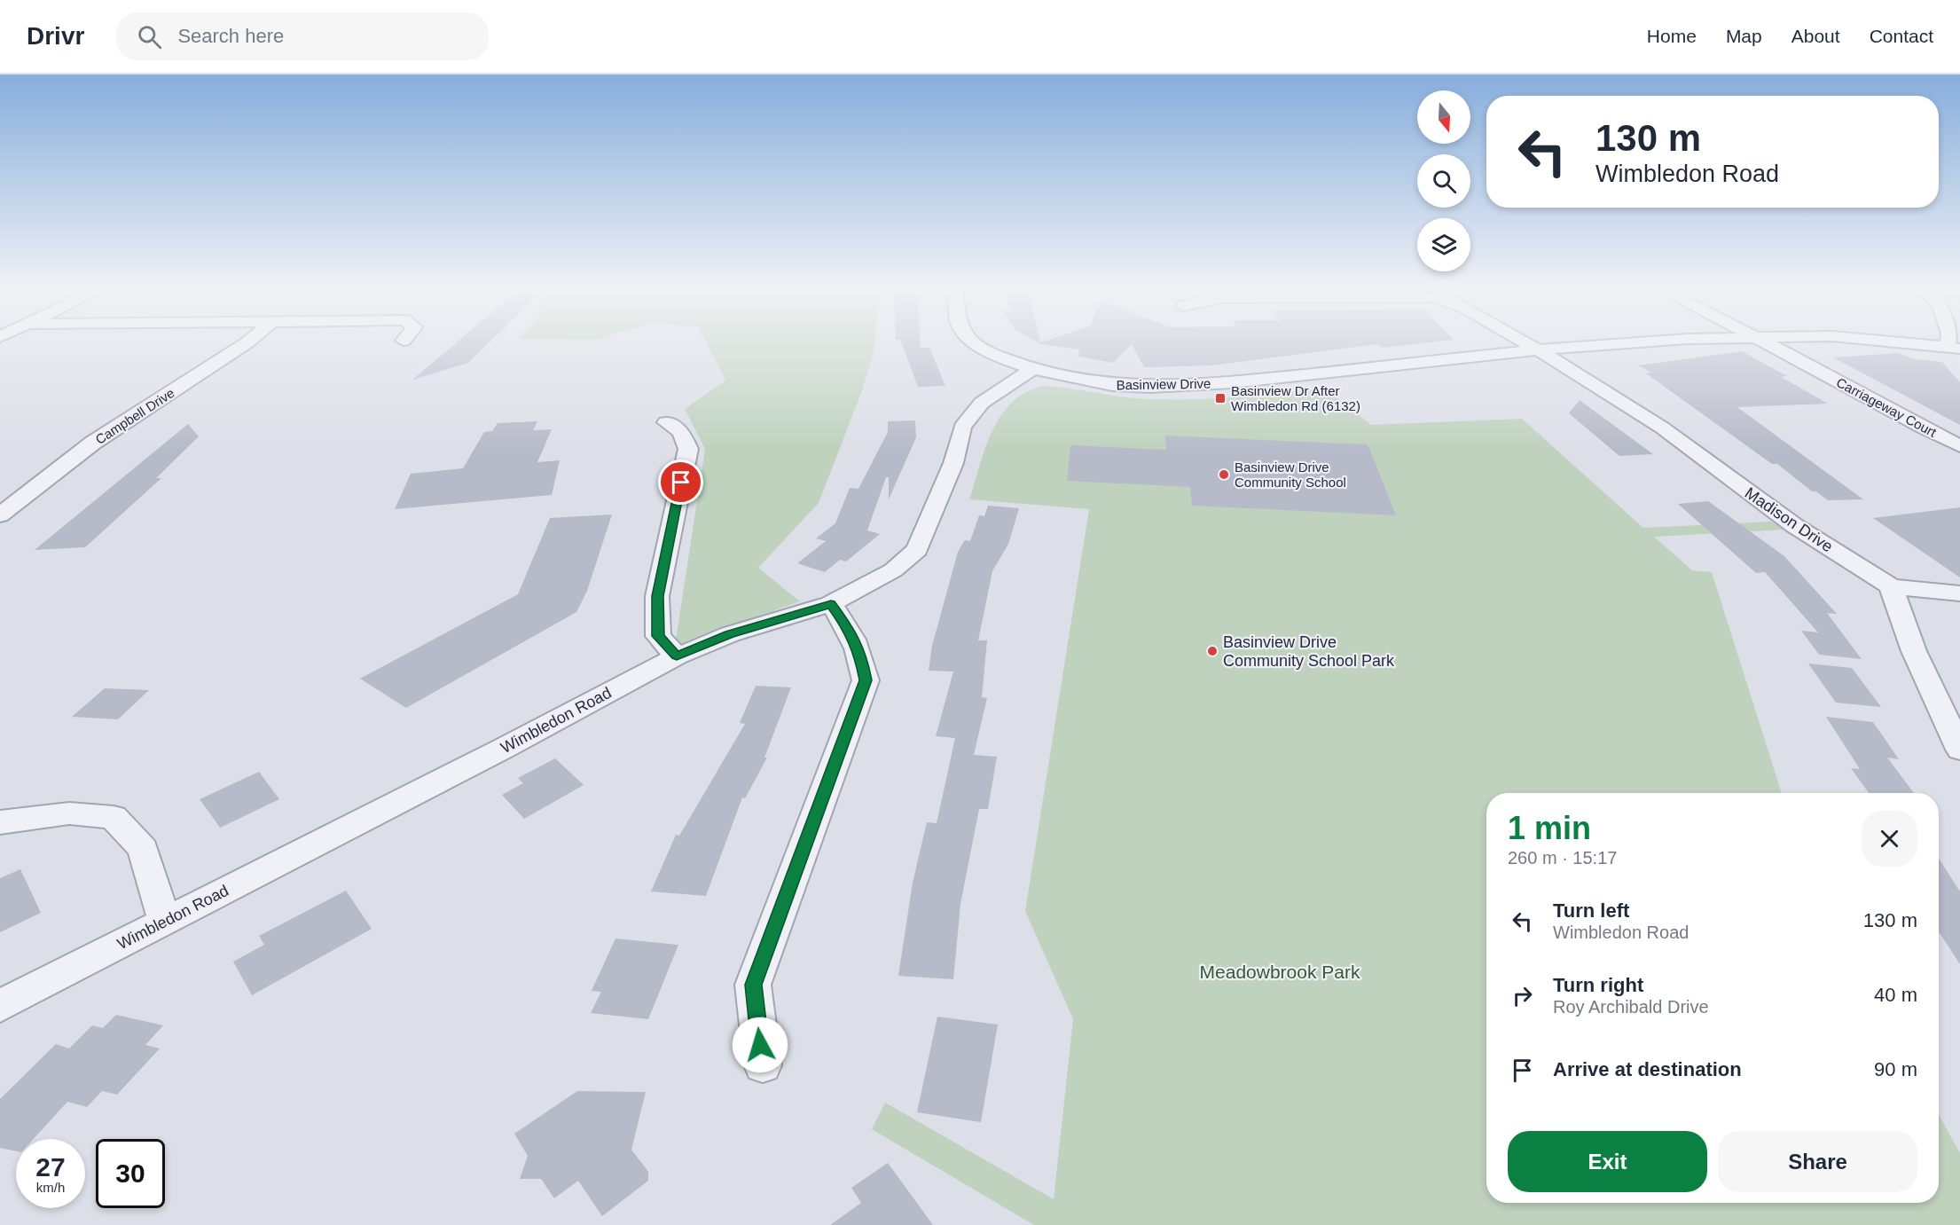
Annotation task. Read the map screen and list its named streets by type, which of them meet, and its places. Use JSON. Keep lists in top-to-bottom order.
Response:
{
  "streets": {
    "street": [
      "Basinview Drive",
      "Carriageway Court",
      "Campbell Drive",
      "Madison Drive",
      "Wimbledon Road"
    ]
  },
  "crossings": [
    ["Basinview Drive", "Madison Drive"],
    ["Basinview Drive", "Wimbledon Road"]
  ],
  "parks": ["Meadowbrook Park"],
  "places": {
    "transit": ["Basinview Dr After Wimbledon Rd (6132)"],
    "other": ["Basinview Drive Community School", "Basinview Drive Community School Park"]
  },
  "north": "bottom",
  "page": {
    "header": "Drivr",
    "search": "Search here",
    "nav": [
      "Home",
      "Map",
      "About",
      "Contact"
    ],
    "turn": ["130 m", "Wimbledon Road"],
    "heading": ["1 min", "260 m · 15:17"],
    "list": [
      {
        "name": "Turn left",
        "note": "Wimbledon Road",
        "value": "130 m"
      },
      {
        "name": "Turn right",
        "note": "Roy Archibald Drive",
        "value": "40 m"
      },
      {
        "name": "Arrive at destination",
        "value": "90 m"
      }
    ],
    "buttons": ["Exit", "Share"],
    "speed": "27 km/h",
    "limit": "30"
  }
}
